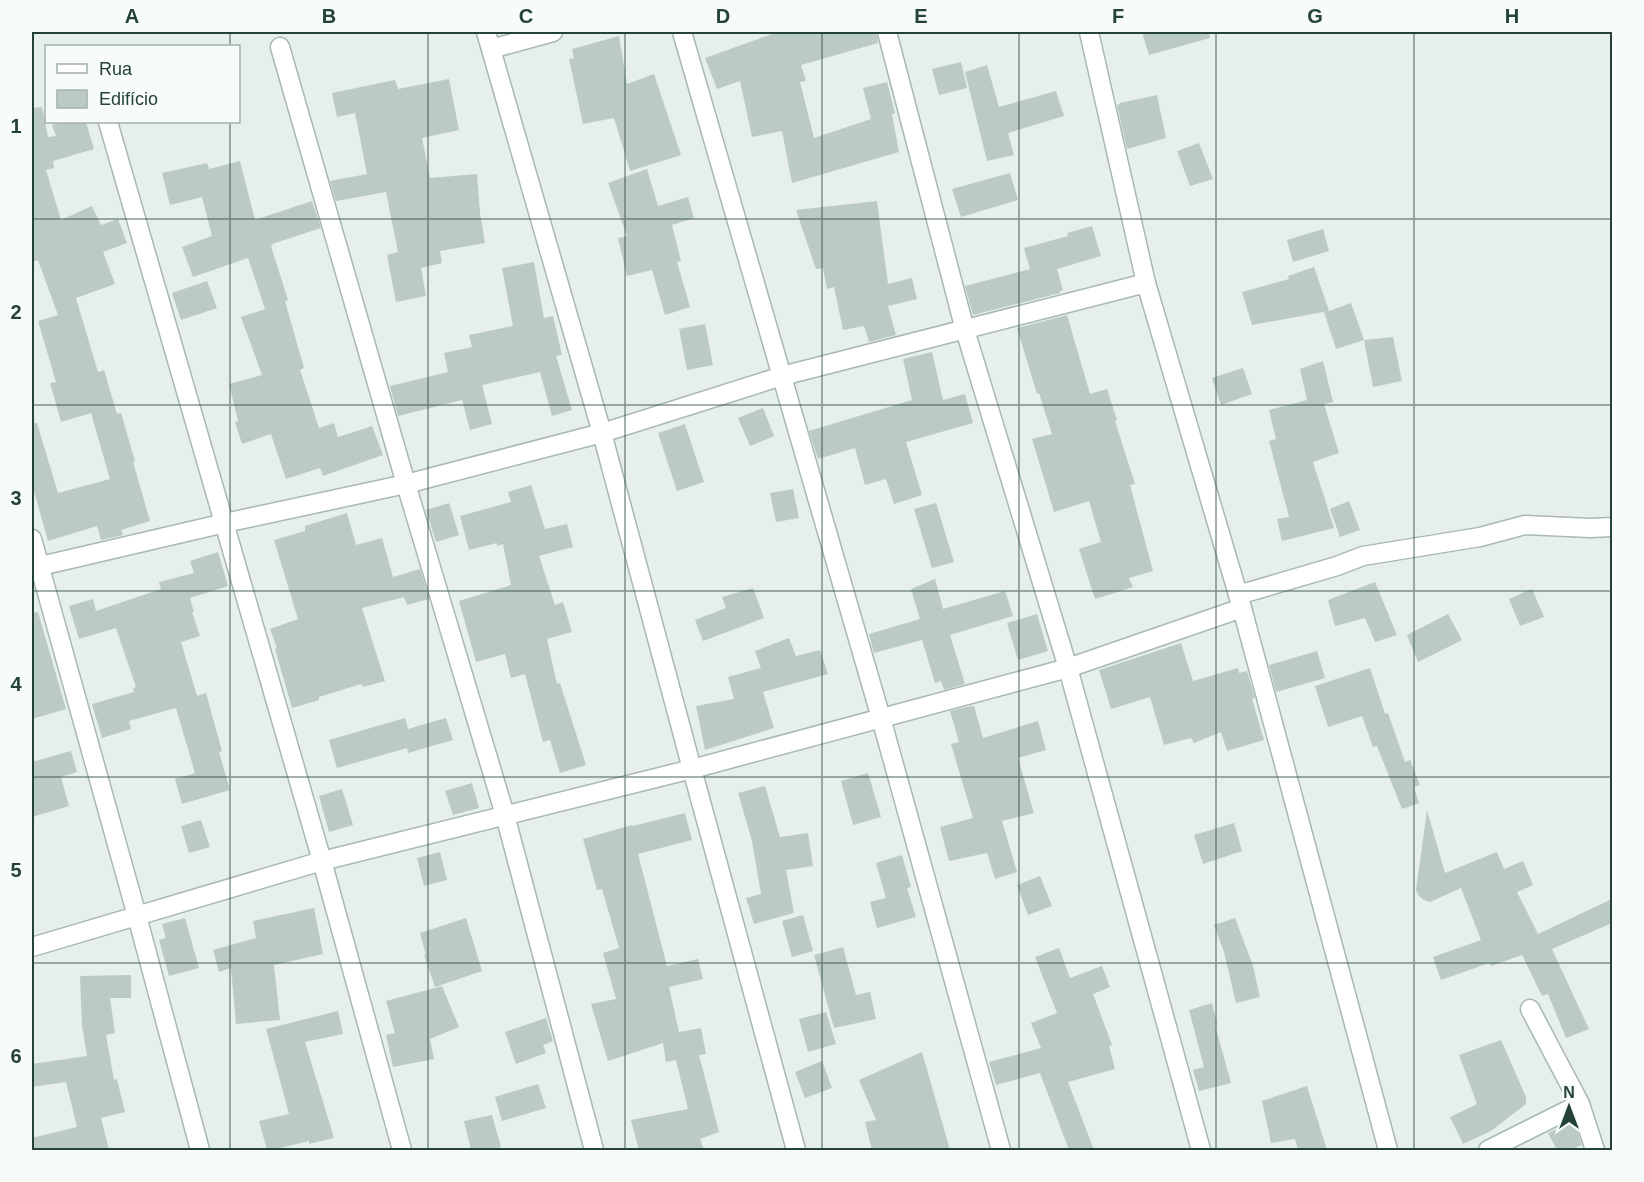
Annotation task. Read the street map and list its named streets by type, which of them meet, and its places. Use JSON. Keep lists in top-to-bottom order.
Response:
{
  "legend": ["Rua", "Edifício"],
  "north": "top",
  "grid": {
    "columns": [
      "A",
      "B",
      "C",
      "D",
      "E",
      "F",
      "G",
      "H"
    ],
    "rows": [
      "1",
      "2",
      "3",
      "4",
      "5",
      "6"
    ]
  }
}
